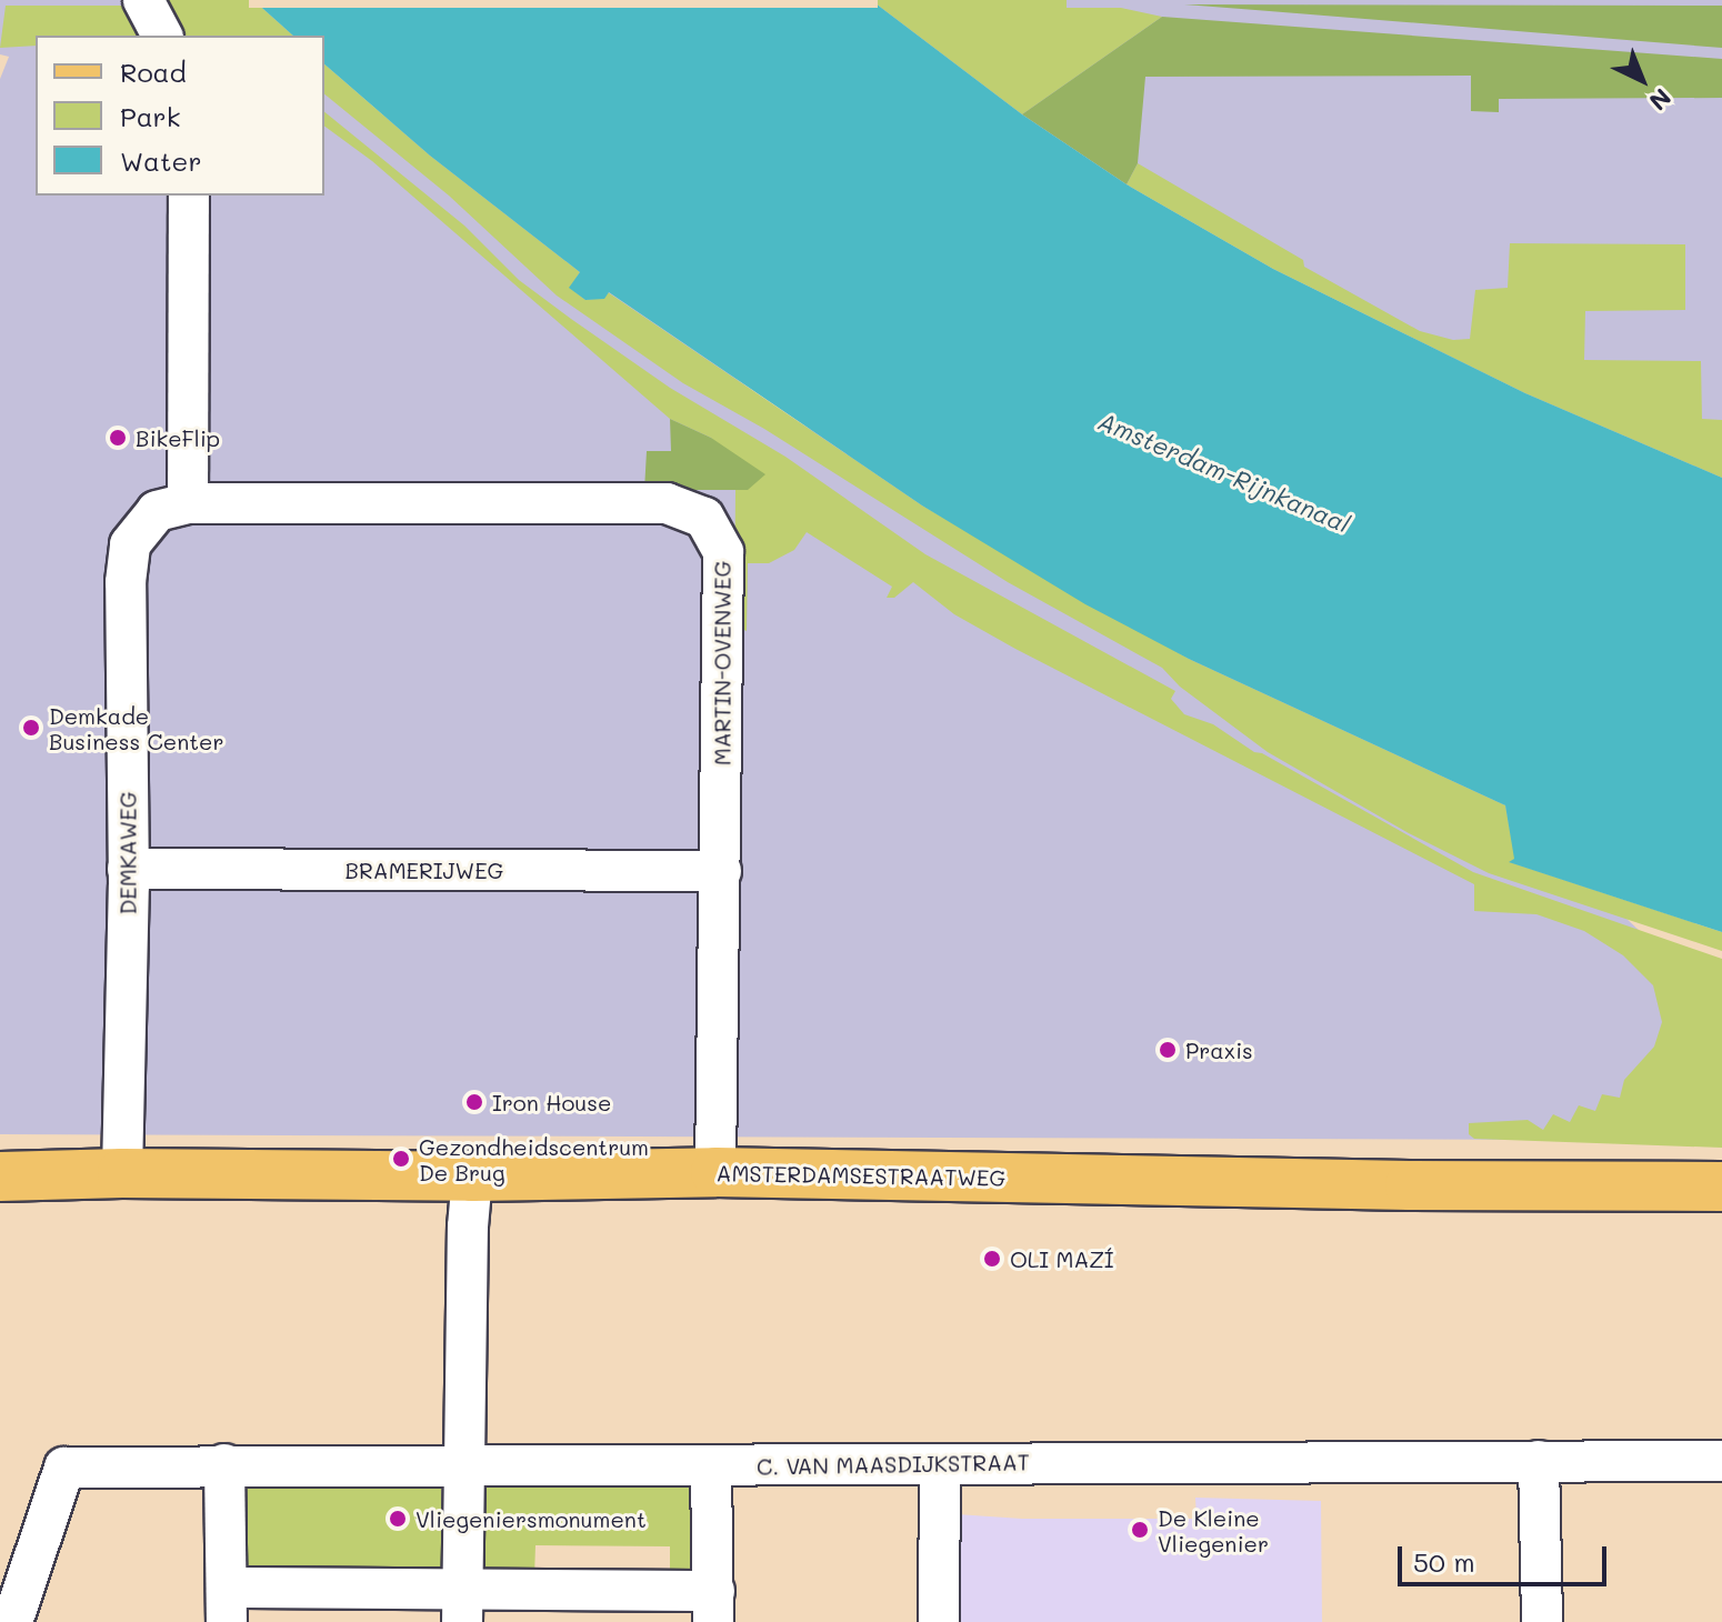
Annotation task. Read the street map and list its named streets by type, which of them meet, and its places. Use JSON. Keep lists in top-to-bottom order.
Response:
{
  "streets": {
    "main road": ["AMSTERDAMSESTRAATWEG"],
    "street": [
      "MARTIN-OVENWEG",
      "DEMKAWEG",
      "BRAMERIJWEG",
      "C. VAN MAASDIJKSTRAAT"
    ]
  },
  "crossings": [
    ["MARTIN-OVENWEG", "DEMKAWEG"],
    ["MARTIN-OVENWEG", "BRAMERIJWEG"],
    ["MARTIN-OVENWEG", "AMSTERDAMSESTRAATWEG"],
    ["DEMKAWEG", "BRAMERIJWEG"],
    ["DEMKAWEG", "AMSTERDAMSESTRAATWEG"]
  ],
  "water": ["Amsterdam-Rijnkanaal"],
  "places": [
    "BikeFlip",
    "Demkade Business Center",
    "Praxis",
    "Iron House",
    "Gezondheidscentrum De Brug",
    "OLI MAZÍ",
    "Vliegeniersmonument",
    "De Kleine Vliegenier"
  ],
  "legend": ["Road", "Park", "Water"],
  "scale_bar": "50 m",
  "north": "bottom right"
}
